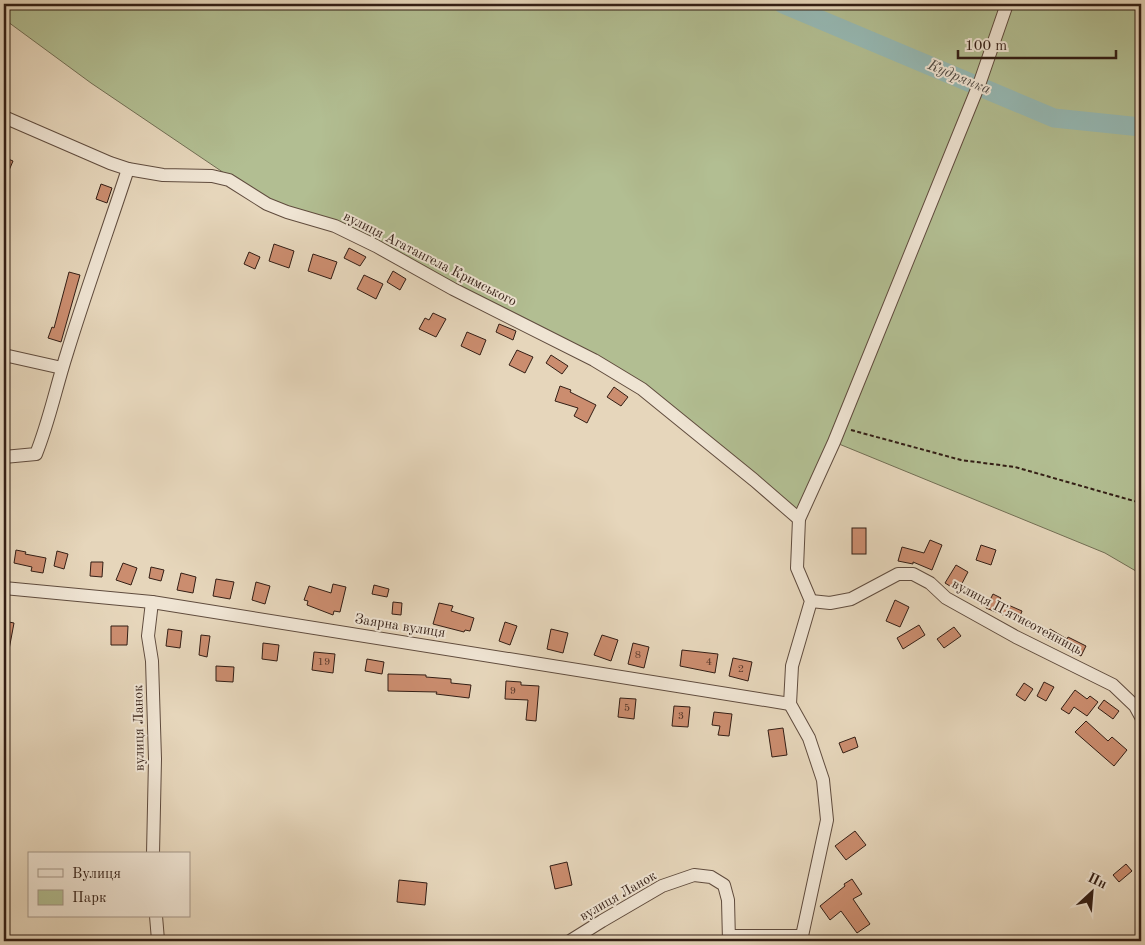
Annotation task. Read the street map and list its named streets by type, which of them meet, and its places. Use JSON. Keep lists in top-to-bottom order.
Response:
{
  "streets": {
    "street": [
      "вулиця Агатангела Кримського",
      "вулиця Пʼятисотенниць",
      "Заярна вулиця",
      "вулиця Ланок"
    ]
  },
  "crossings": [
    ["Заярна вулиця", "вулиця Ланок"]
  ],
  "water": ["Кудрянка"],
  "house_numbers": [
    "8",
    "19",
    "4",
    "2",
    "9",
    "5",
    "3"
  ],
  "legend": ["Вулиця", "Парк"],
  "scale_bar": "100 m",
  "north": "top right"
}
